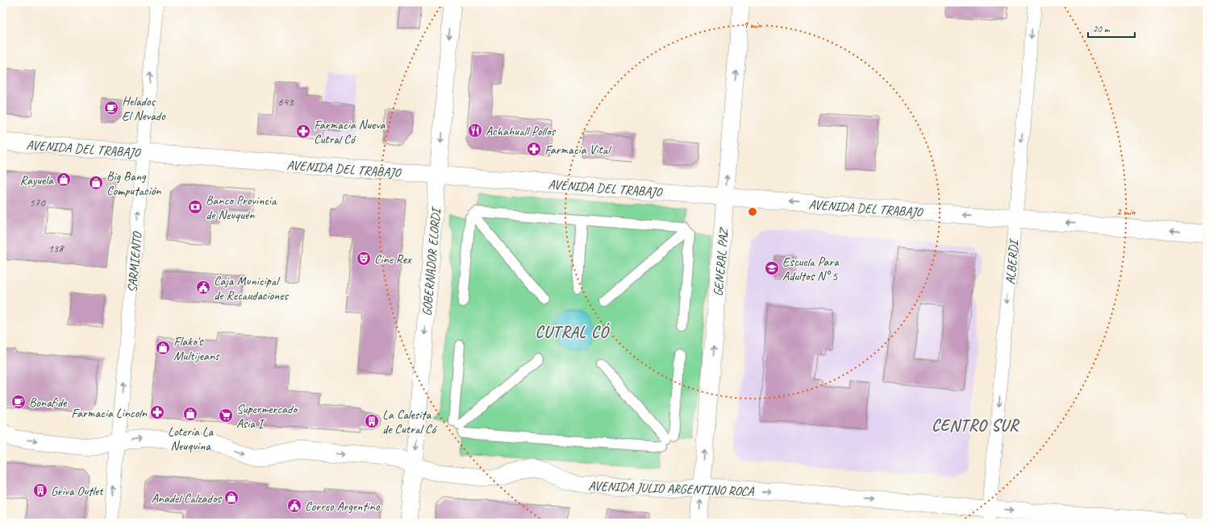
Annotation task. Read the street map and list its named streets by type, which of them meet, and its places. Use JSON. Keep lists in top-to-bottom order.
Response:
{
  "streets": {
    "street": [
      "AVENIDA DEL TRABAJO",
      "SARMIENTO",
      "GOBERNADOR ELORDI",
      "GENERAL PAZ",
      "ALBERDI",
      "AVENIDA JULIO ARGENTINO ROCA"
    ]
  },
  "crossings": [
    ["AVENIDA DEL TRABAJO", "SARMIENTO"],
    ["AVENIDA DEL TRABAJO", "GOBERNADOR ELORDI"],
    ["AVENIDA DEL TRABAJO", "GENERAL PAZ"],
    ["AVENIDA DEL TRABAJO", "ALBERDI"],
    ["SARMIENTO", "AVENIDA JULIO ARGENTINO ROCA"],
    ["GOBERNADOR ELORDI", "AVENIDA JULIO ARGENTINO ROCA"],
    ["GENERAL PAZ", "AVENIDA JULIO ARGENTINO ROCA"],
    ["ALBERDI", "AVENIDA JULIO ARGENTINO ROCA"]
  ],
  "one_way": [
    "AVENIDA DEL TRABAJO",
    "SARMIENTO",
    "ALBERDI",
    "AVENIDA JULIO ARGENTINO ROCA"
  ],
  "districts": ["CUTRAL CÓ", "CENTRO SUR"],
  "places": {
    "cafe": ["Helados El Nevado", "Bonafide"],
    "restaurant": ["Achahuall Pollos"],
    "pharmacy": ["Farmacia Nueva Cutral Có", "Farmacia Vital", "Farmacia Lincoln"],
    "shop": [
      "Rayuela",
      "Big Bang Computación",
      "Flako's Multijeans",
      "Lotería La Neuquina",
      "Anadel Calzados"
    ],
    "bank": ["Banco Provincia de Neuquén"],
    "theatre": ["Cine Rex"],
    "school or university": ["Escuela Para Adultos N° 5"],
    "public building": ["Caja Municipal de Recaudaciones", "Correo Argentino"],
    "supermarket": ["Supermercado Asia I"],
    "building": ["La Calesita de Cutral Có", "Griva Outlet"]
  },
  "house_numbers": ["643", "570", "138"],
  "scale_bar": "20 m",
  "rings": ["1 min", "2 min"]
}
